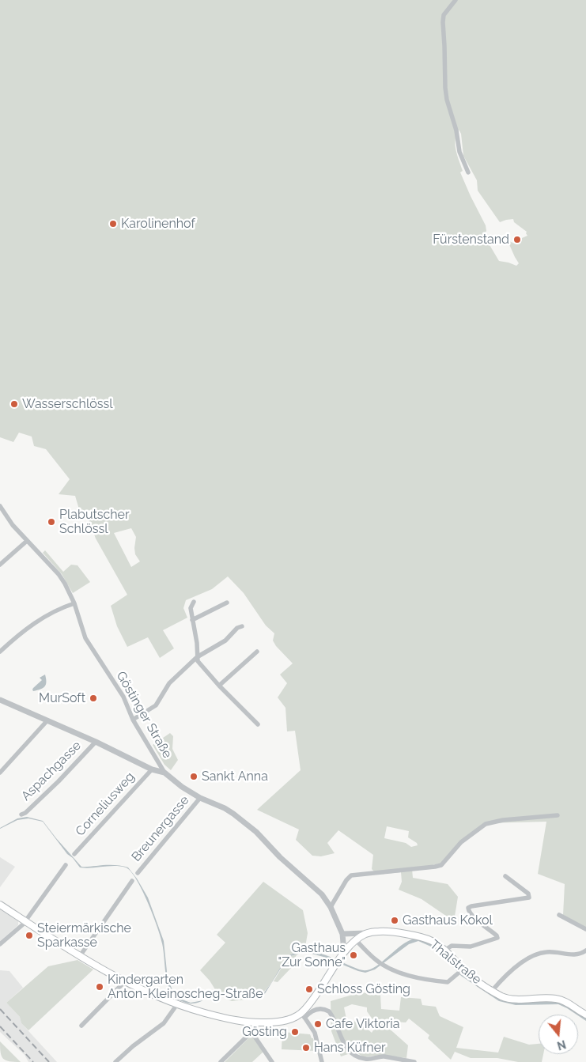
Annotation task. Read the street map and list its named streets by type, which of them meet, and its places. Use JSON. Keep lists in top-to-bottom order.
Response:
{
  "streets": {
    "main road": ["Thalstraße"],
    "street": [
      "Göstinger Straße",
      "Aspachgasse",
      "Corneliusweg",
      "Breunergasse"
    ]
  },
  "crossings": [
    ["Göstinger Straße", "Breunergasse"]
  ],
  "places": [
    "Karolinenhof",
    "Fürstenstand",
    "Wasserschlössl",
    "Plabutscher Schlössl",
    "MurSoft",
    "Sankt Anna",
    "Gasthaus Kokol",
    "Steiermärkische Sparkasse",
    "Gasthaus \"Zur Sonne\"",
    "Kindergarten Anton-Kleinoscheg-Straße",
    "Schloss Gösting",
    "Cafe Viktoria",
    "Gösting",
    "Hans Küfner"
  ],
  "north": "bottom"
}
